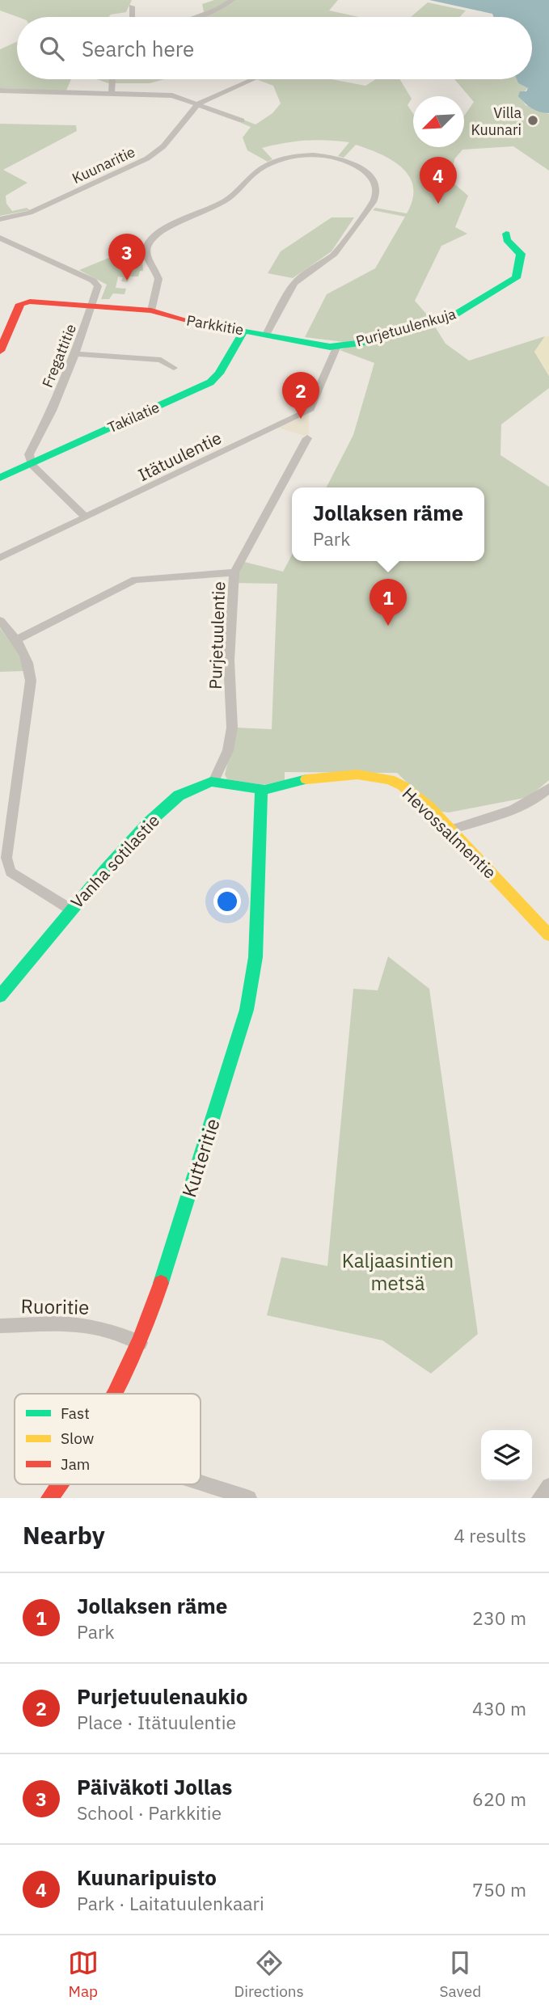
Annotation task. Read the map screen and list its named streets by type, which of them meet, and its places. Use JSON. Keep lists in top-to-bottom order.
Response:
{
  "streets": {
    "street": [
      "Kuunaritie",
      "Parkkitie",
      "Purjetuulenkuja",
      "Fregattitie",
      "Takilatie",
      "Itätuulentie",
      "Purjetuulentie",
      "Hevossalmentie",
      "Vanha sotilastie",
      "Kutteritie",
      "Ruoritie"
    ]
  },
  "crossings": [
    ["Parkkitie", "Purjetuulenkuja"],
    ["Parkkitie", "Fregattitie"],
    ["Parkkitie", "Takilatie"],
    ["Parkkitie", "Itätuulentie"],
    ["Purjetuulenkuja", "Itätuulentie"],
    ["Fregattitie", "Takilatie"],
    ["Purjetuulentie", "Vanha sotilastie"],
    ["Hevossalmentie", "Kutteritie"],
    ["Kutteritie", "Ruoritie"]
  ],
  "parks": ["Kaljaasintien metsä"],
  "places": ["Villa Kuunari"],
  "legend": ["Fast", "Slow", "Jam"],
  "north": "bottom left",
  "page": {
    "search": "Search here",
    "pins": [
      "4",
      "3",
      "2",
      "1"
    ],
    "popup": ["Jollaksen räme", "Park"],
    "heading": ["Nearby", "4 results"],
    "list": [
      {
        "mark": "1",
        "name": "Jollaksen räme",
        "note": "Park",
        "value": "230 m"
      },
      {
        "mark": "2",
        "name": "Purjetuulenaukio",
        "note": "Place · Itätuulentie",
        "value": "430 m"
      },
      {
        "mark": "3",
        "name": "Päiväkoti Jollas",
        "note": "School · Parkkitie",
        "value": "620 m"
      },
      {
        "mark": "4",
        "name": "Kuunaripuisto",
        "note": "Park · Laitatuulenkaari",
        "value": "750 m"
      }
    ],
    "nav": ["Map", "Directions", "Saved"]
  }
}
